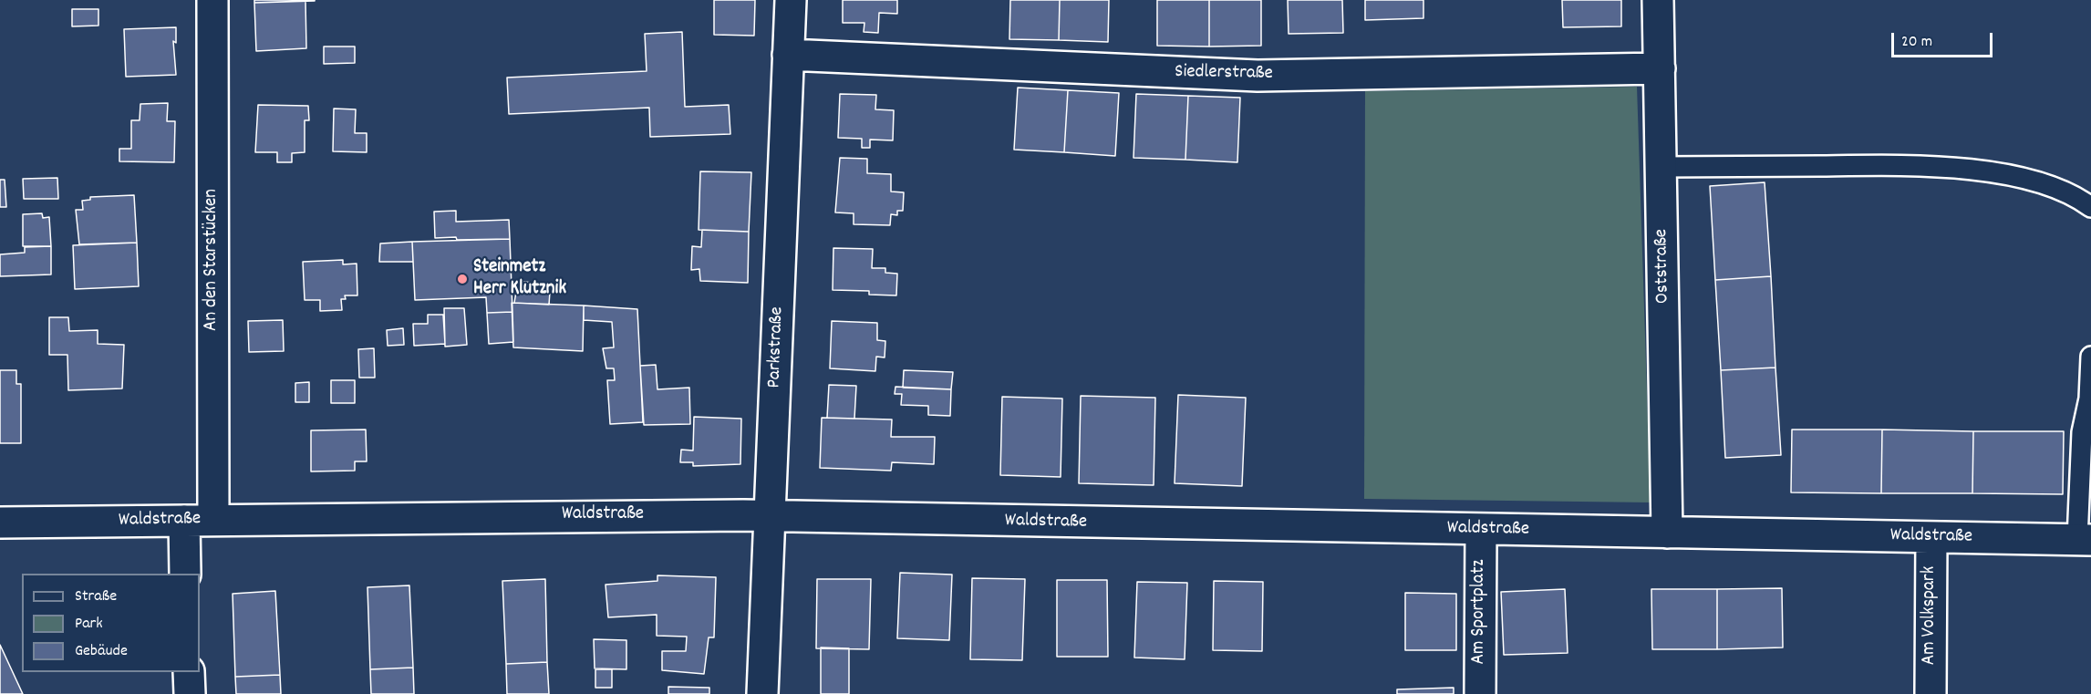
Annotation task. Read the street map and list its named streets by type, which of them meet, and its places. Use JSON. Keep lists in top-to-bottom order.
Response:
{
  "streets": {
    "street": [
      "Siedlerstraße",
      "An den Starstücken",
      "Oststraße",
      "Parkstraße",
      "Waldstraße",
      "Am Sportplatz",
      "Am Volkspark"
    ]
  },
  "crossings": [
    ["Siedlerstraße", "Oststraße"],
    ["Siedlerstraße", "Parkstraße"],
    ["An den Starstücken", "Waldstraße"],
    ["Oststraße", "Waldstraße"],
    ["Parkstraße", "Waldstraße"],
    ["Waldstraße", "Am Sportplatz"],
    ["Waldstraße", "Am Volkspark"]
  ],
  "places": ["Steinmetz Herr Klutznik"],
  "legend": ["Straße", "Park", "Gebäude"],
  "scale_bar": "20 m"
}
